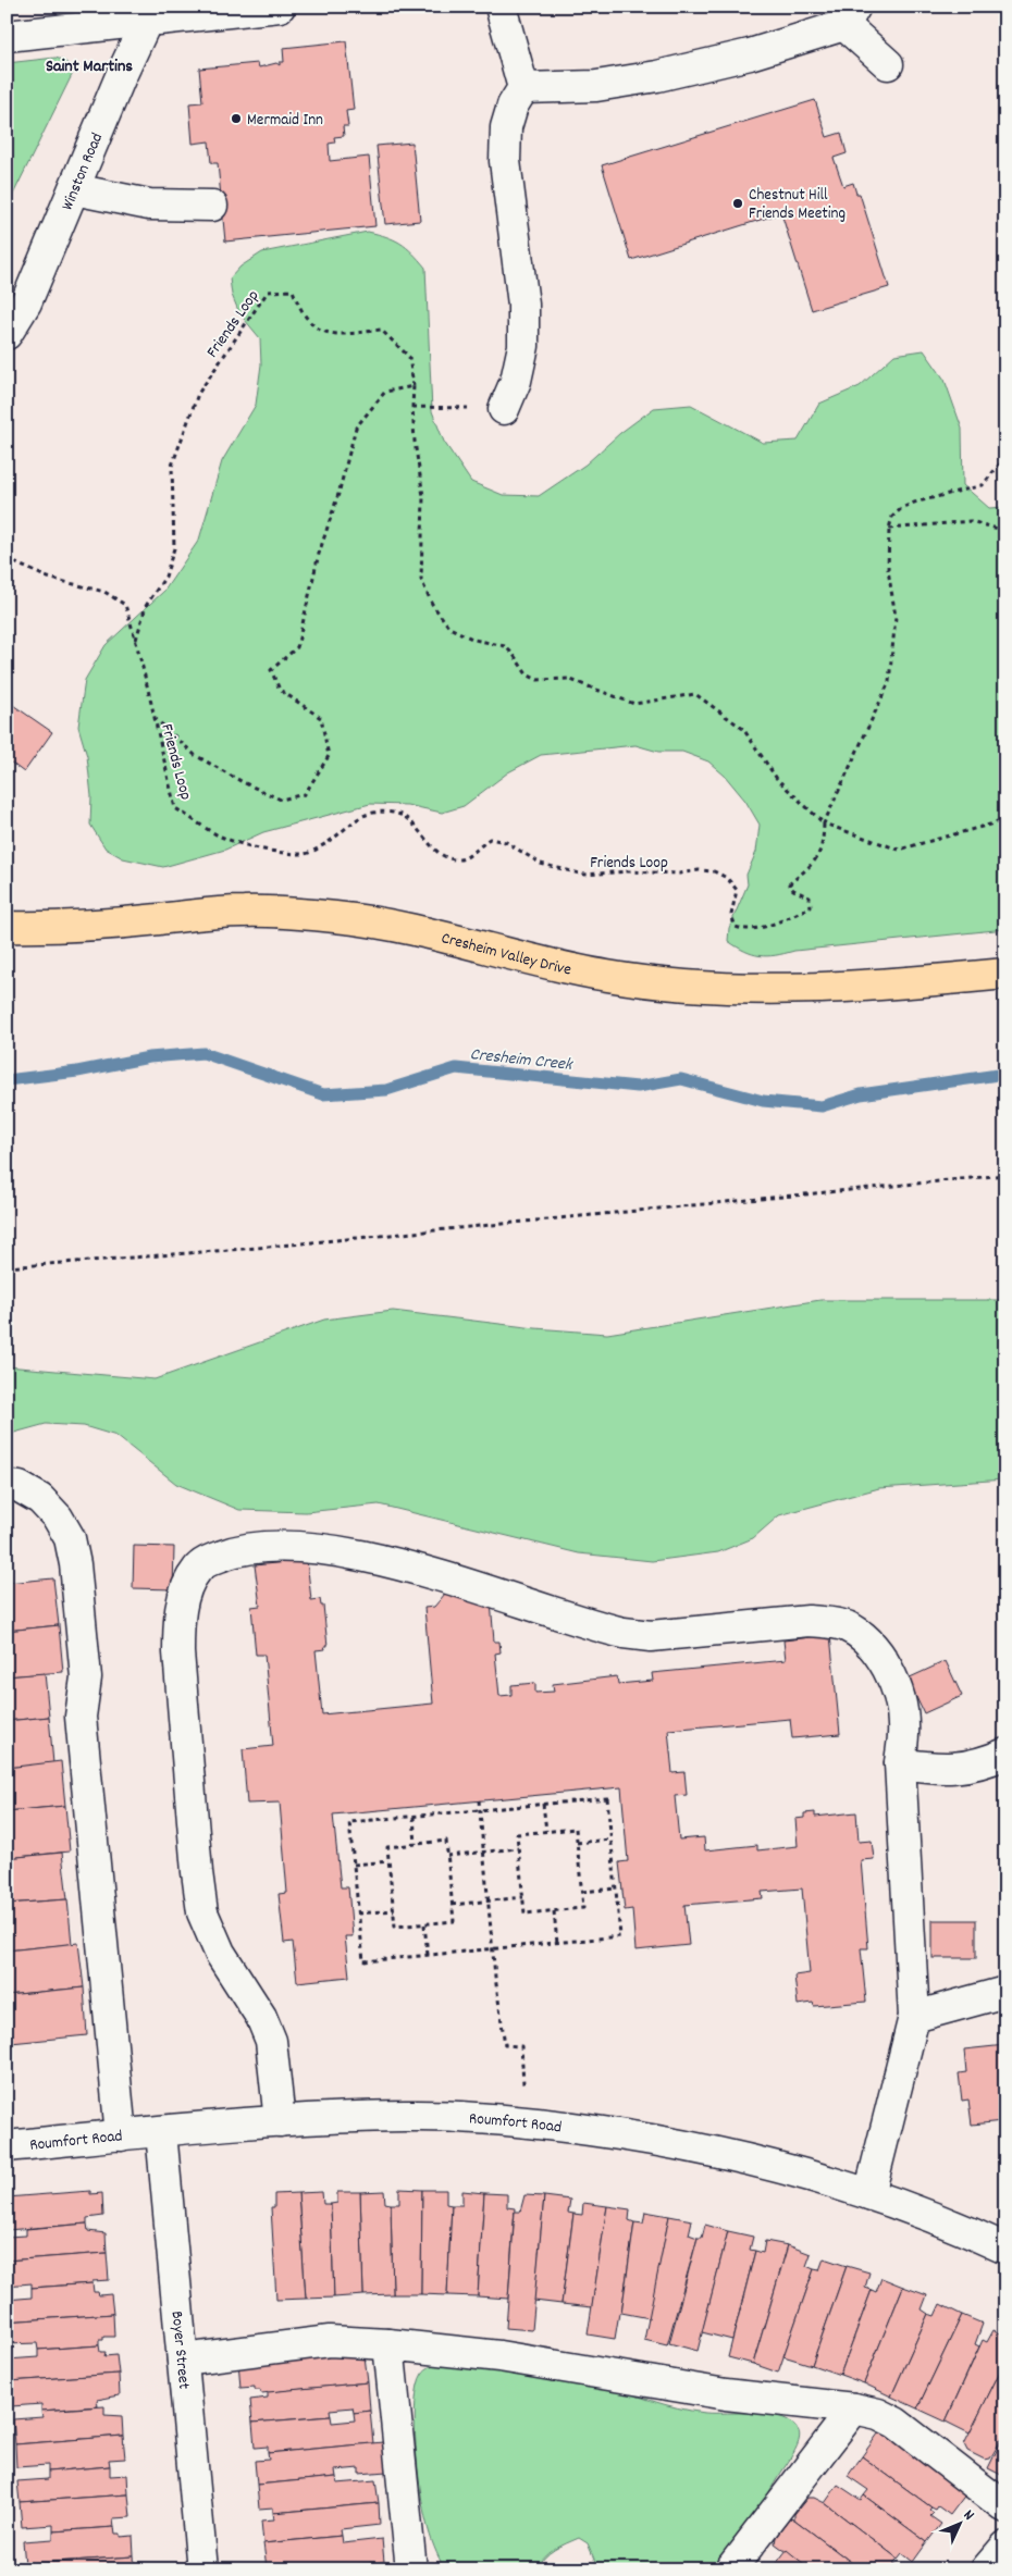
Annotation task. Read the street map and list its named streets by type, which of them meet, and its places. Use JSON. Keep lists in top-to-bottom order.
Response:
{
  "streets": {
    "main road": ["Cresheim Valley Drive"],
    "street": ["Winston Road", "Roumfort Road", "Boyer Street"],
    "path": ["Friends Loop"]
  },
  "crossings": [
    ["Roumfort Road", "Boyer Street"]
  ],
  "districts": ["Saint Martins"],
  "water": ["Cresheim Creek"],
  "places": ["Mermaid Inn", "Chestnut Hill Friends Meeting"],
  "north": "top right"
}
